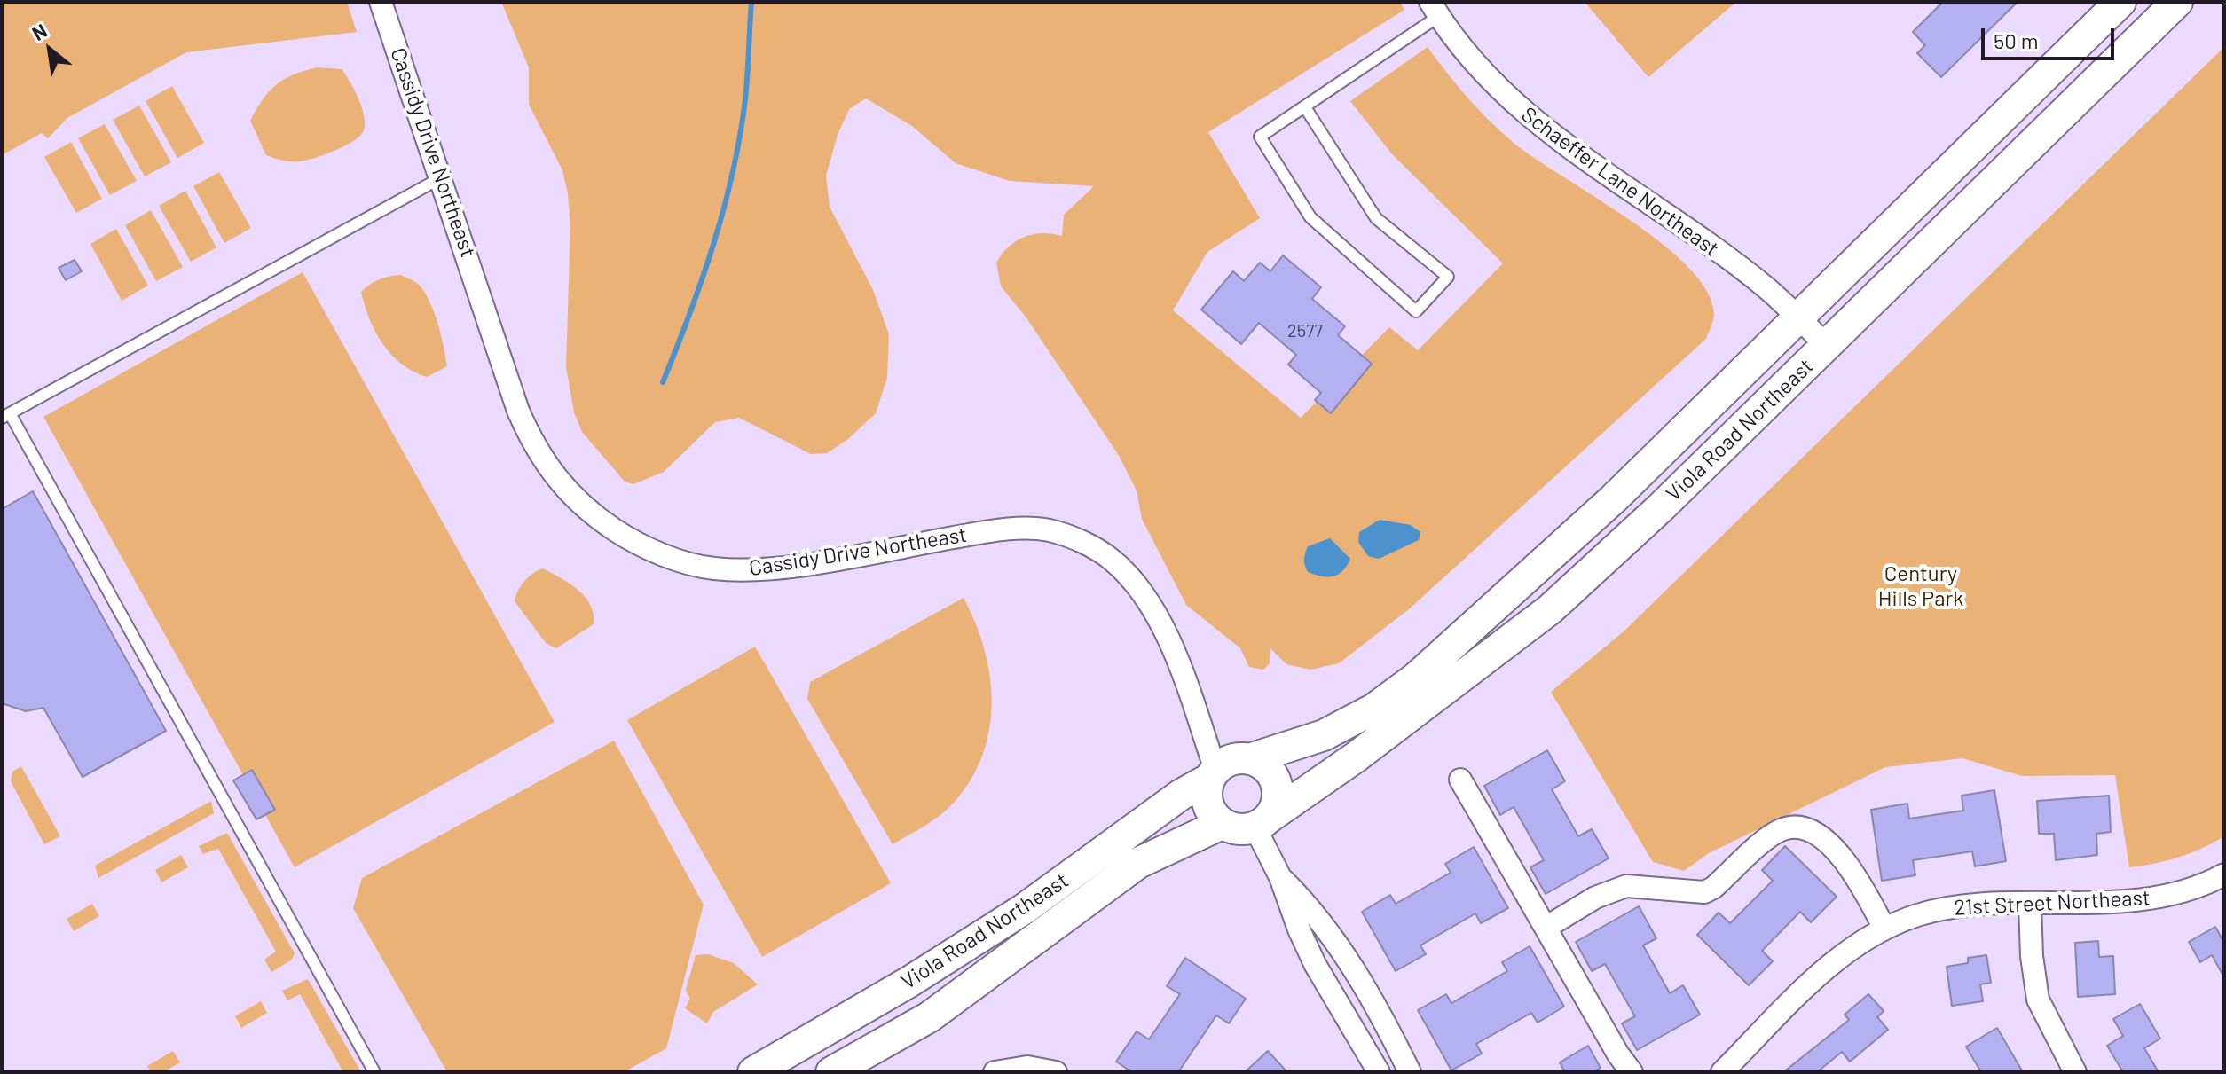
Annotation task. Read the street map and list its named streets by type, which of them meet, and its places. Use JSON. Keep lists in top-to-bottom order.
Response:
{
  "streets": {
    "main road": ["Viola Road Northeast"],
    "street": ["Cassidy Drive Northeast", "Schaeffer Lane Northeast", "21st Street Northeast"]
  },
  "crossings": [
    ["Cassidy Drive Northeast", "Viola Road Northeast"],
    ["Schaeffer Lane Northeast", "Viola Road Northeast"]
  ],
  "parks": ["Century Hills Park"],
  "house_numbers": ["2577"],
  "scale_bar": "50 m",
  "north": "top left"
}
